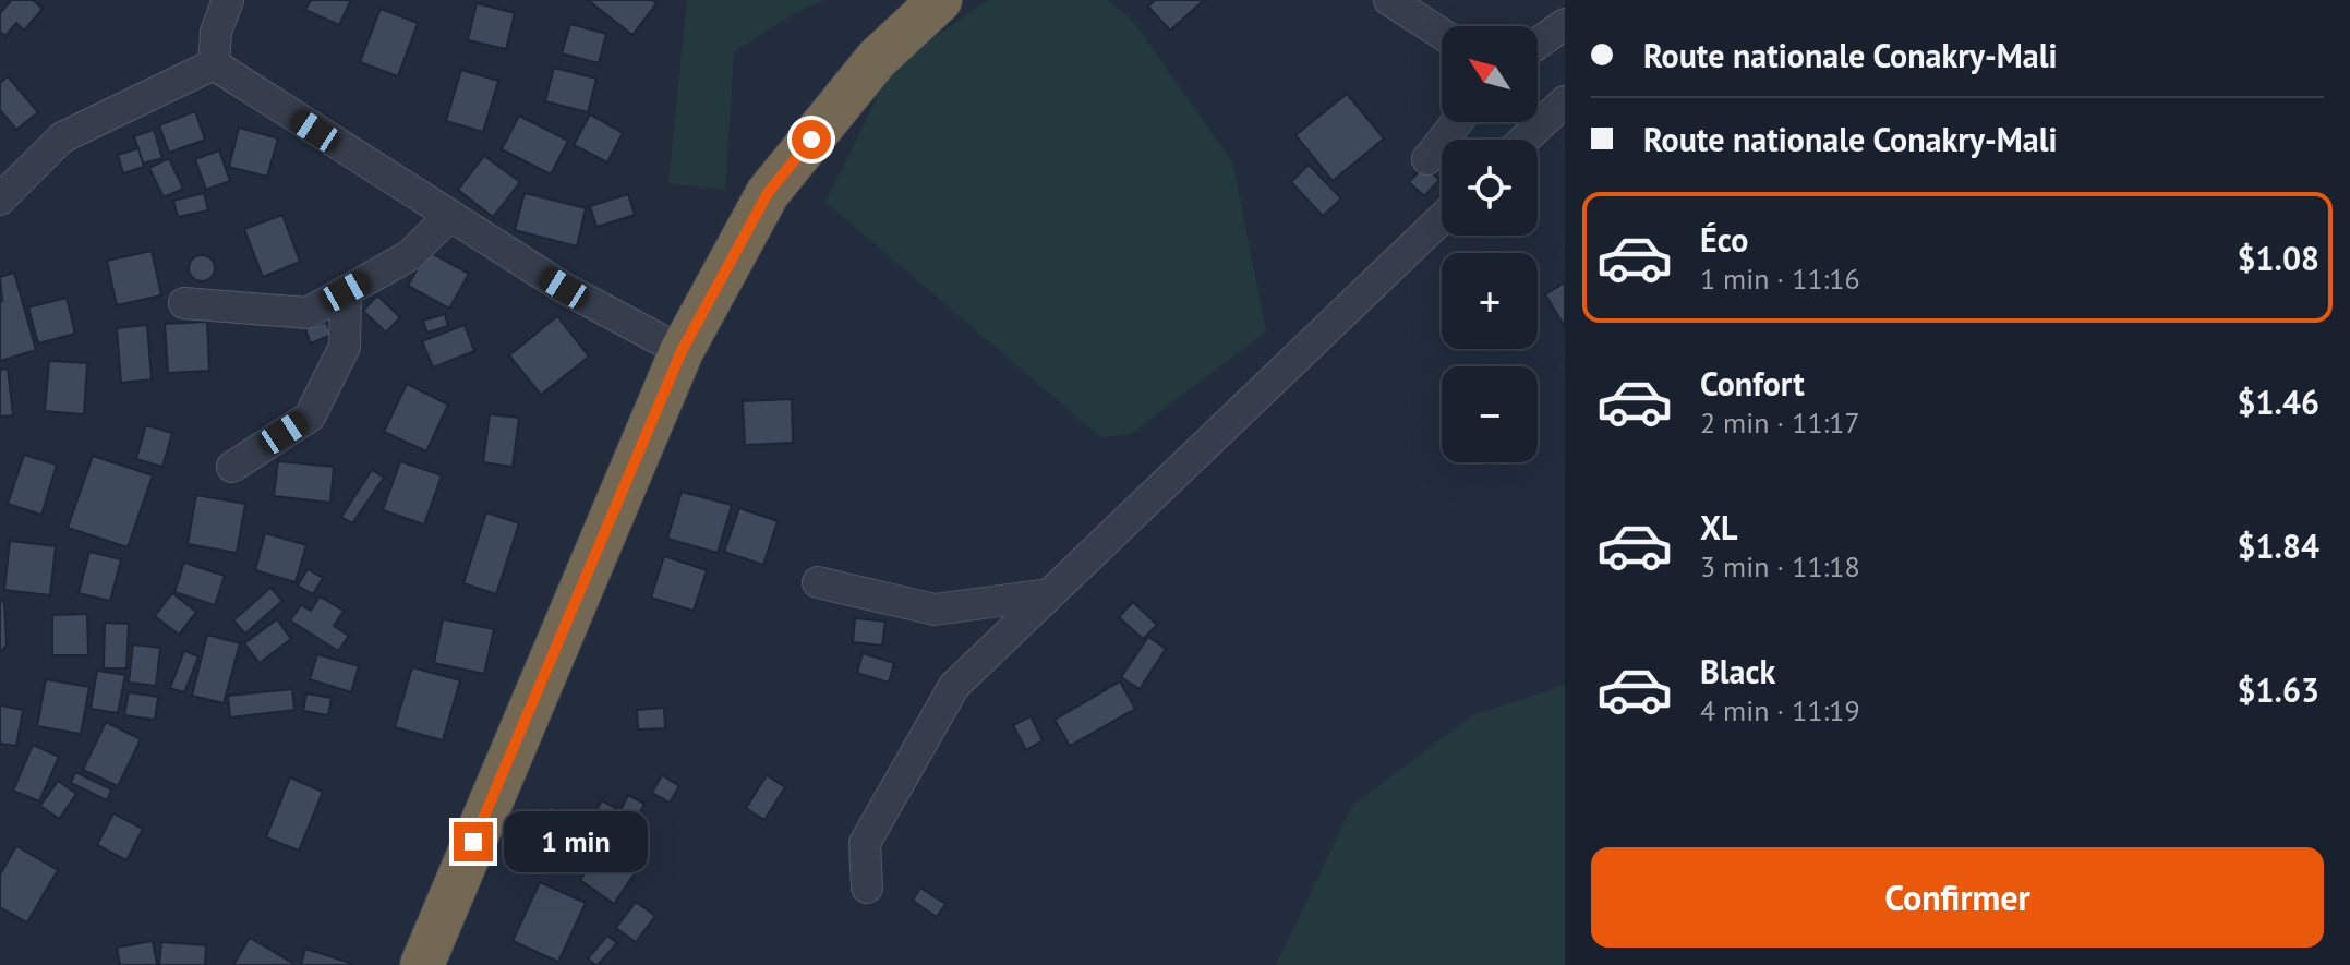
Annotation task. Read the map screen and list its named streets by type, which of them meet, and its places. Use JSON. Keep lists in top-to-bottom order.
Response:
{
  "north": "top left",
  "page": {
    "banner": ["Route nationale Conakry-Mali", "Route nationale Conakry-Mali"],
    "map_buttons": ["+", "−"],
    "list": [
      {
        "name": "Éco",
        "note": "1 min · 11:16",
        "value": "$1.08"
      },
      {
        "name": "Confort",
        "note": "2 min · 11:17",
        "value": "$1.46"
      },
      {
        "name": "XL",
        "note": "3 min · 11:18",
        "value": "$1.84"
      },
      {
        "name": "Black",
        "note": "4 min · 11:19",
        "value": "$1.63"
      }
    ],
    "bubble": "1 min",
    "buttons": "Confirmer"
  }
}
